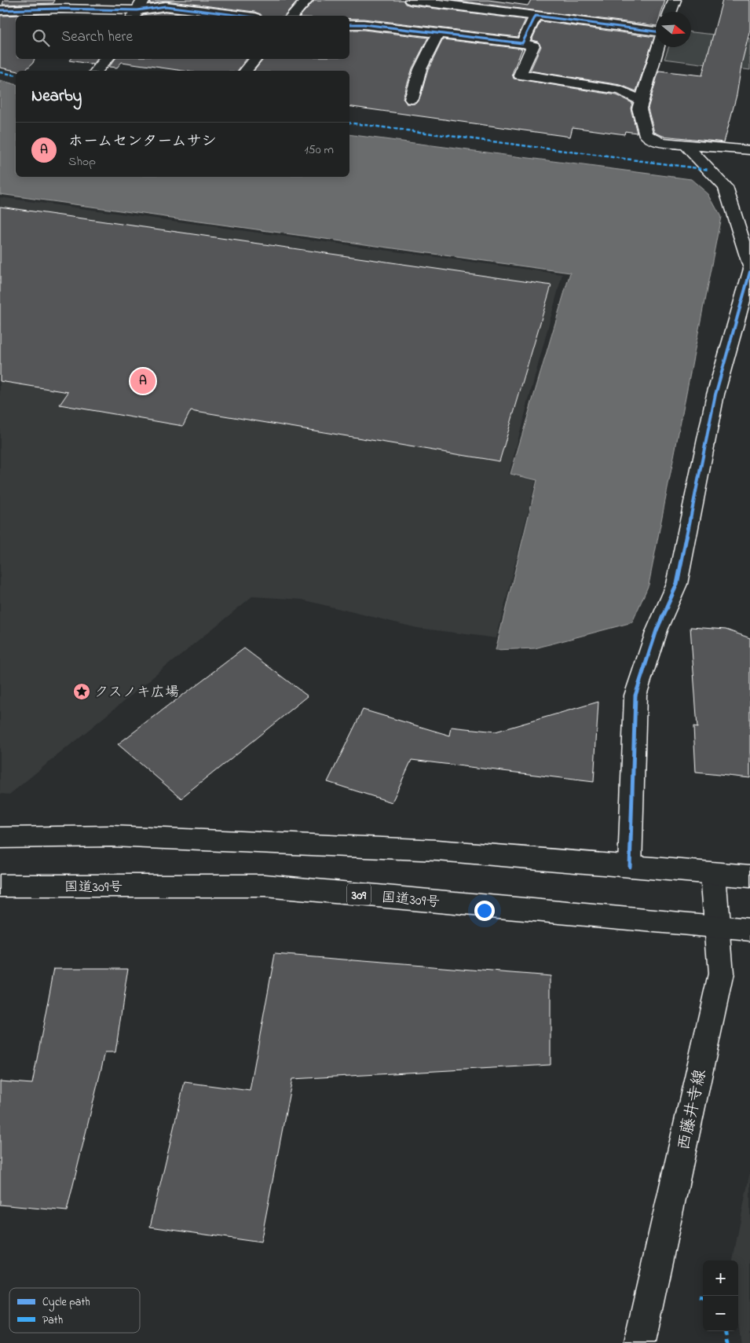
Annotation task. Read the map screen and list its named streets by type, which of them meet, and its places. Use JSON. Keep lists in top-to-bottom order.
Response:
{
  "streets": {
    "main road": ["国道309号", "309", "西藤井寺線"]
  },
  "crossings": [
    ["国道309号", "西藤井寺線"]
  ],
  "places": {
    "place": ["クスノキ広場"]
  },
  "legend": ["Cycle path", "Path"],
  "north": "right",
  "page": {
    "search": "Search here",
    "heading": "Nearby",
    "list": [
      {
        "mark": "A",
        "name": "ホームセンタームサシ",
        "note": "Shop",
        "value": "150 m"
      }
    ],
    "pins": "A",
    "map_buttons": ["+", "−"]
  }
}
